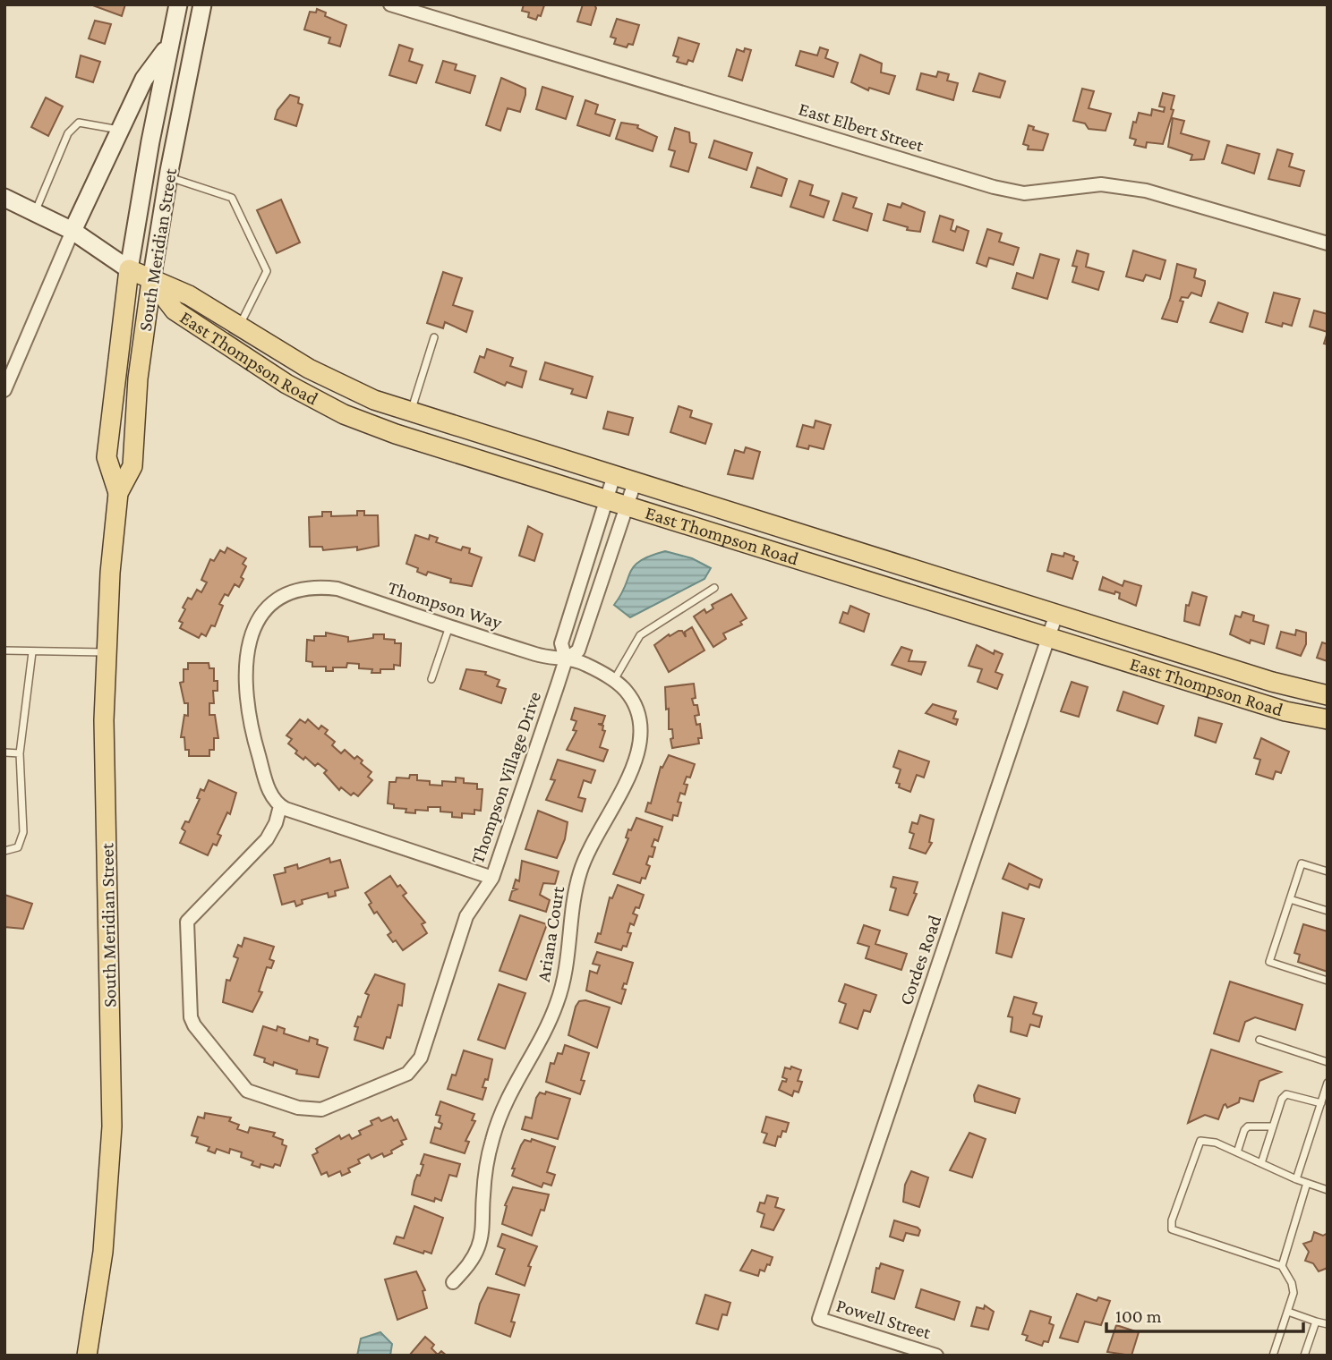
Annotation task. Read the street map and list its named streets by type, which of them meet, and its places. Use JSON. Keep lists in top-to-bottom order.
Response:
{
  "streets": {
    "main road": ["South Meridian Street", "East Thompson Road"],
    "street": [
      "East Elbert Street",
      "Thompson Way",
      "Thompson Village Drive",
      "Ariana Court",
      "Cordes Road",
      "Powell Street"
    ]
  },
  "crossings": [
    ["South Meridian Street", "East Thompson Road"],
    ["East Thompson Road", "Thompson Village Drive"],
    ["East Thompson Road", "Cordes Road"],
    ["Thompson Way", "Thompson Village Drive"],
    ["Thompson Way", "Ariana Court"],
    ["Thompson Village Drive", "Ariana Court"],
    ["Cordes Road", "Powell Street"]
  ],
  "scale_bar": "100 m"
}
